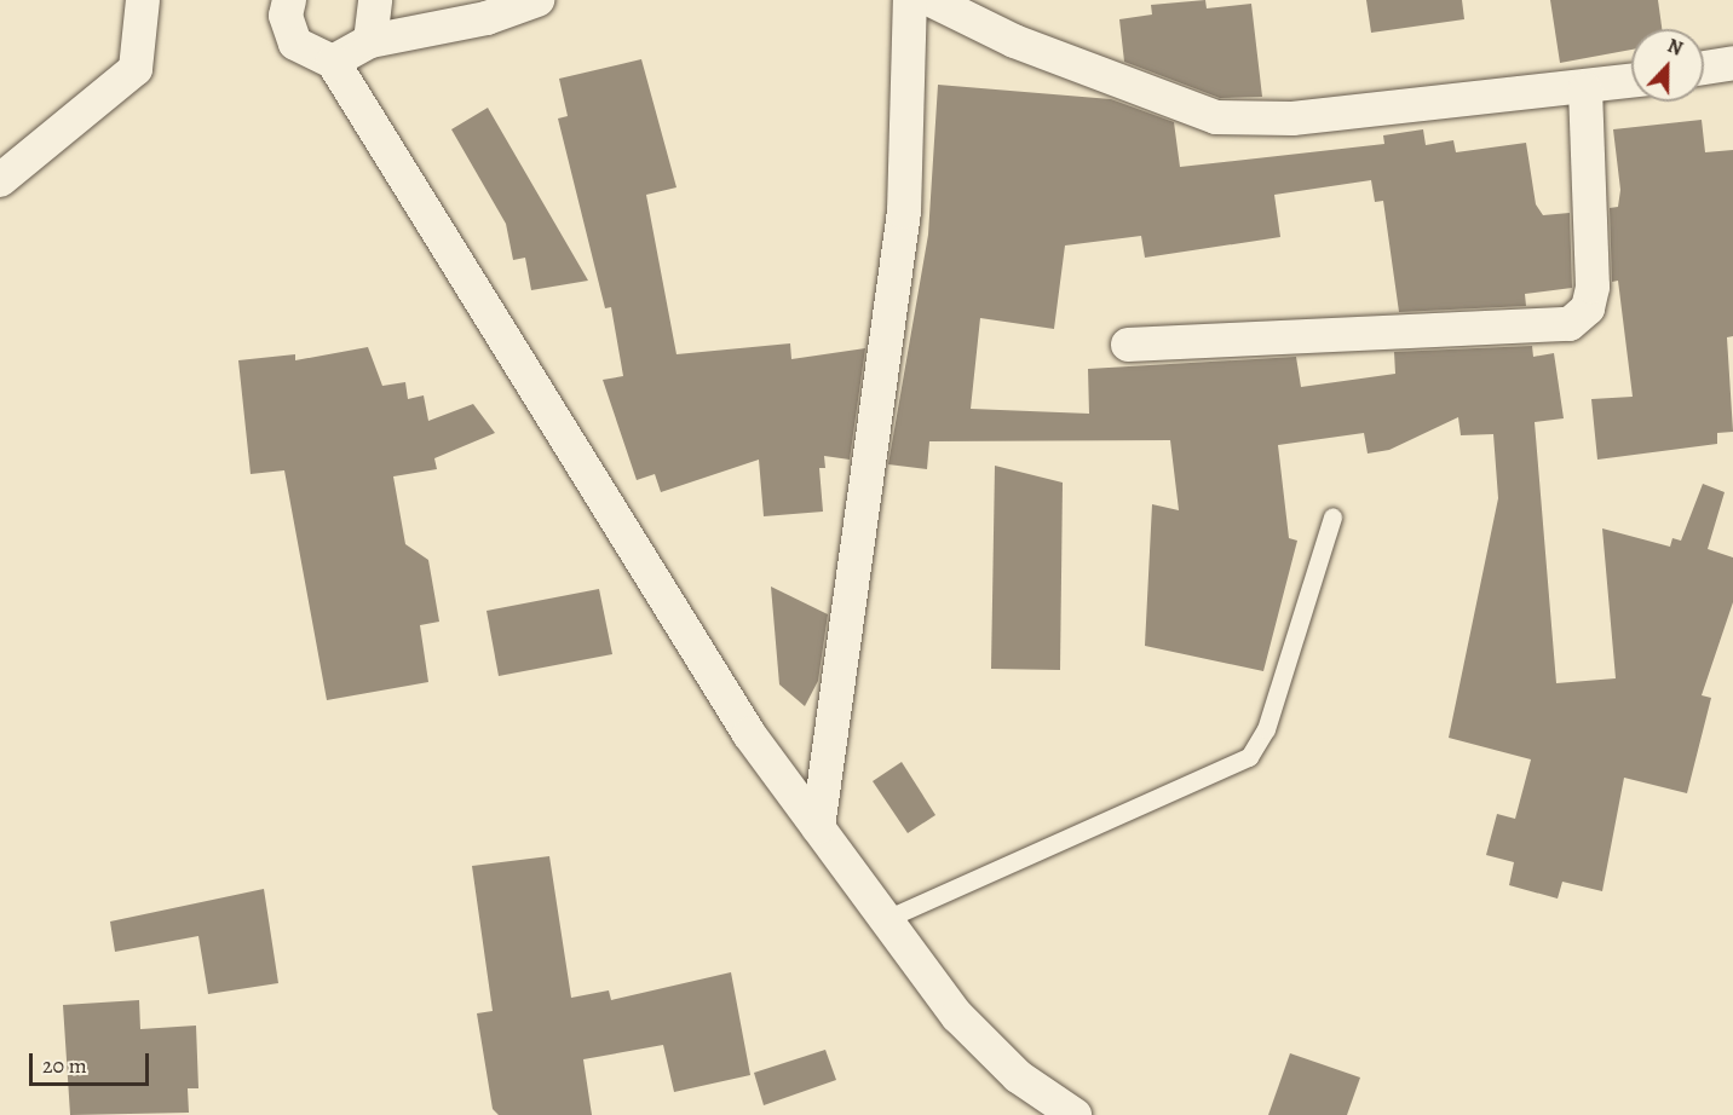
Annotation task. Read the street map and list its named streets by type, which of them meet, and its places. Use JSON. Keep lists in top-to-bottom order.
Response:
{
  "scale_bar": "20 m",
  "north": "top"
}
